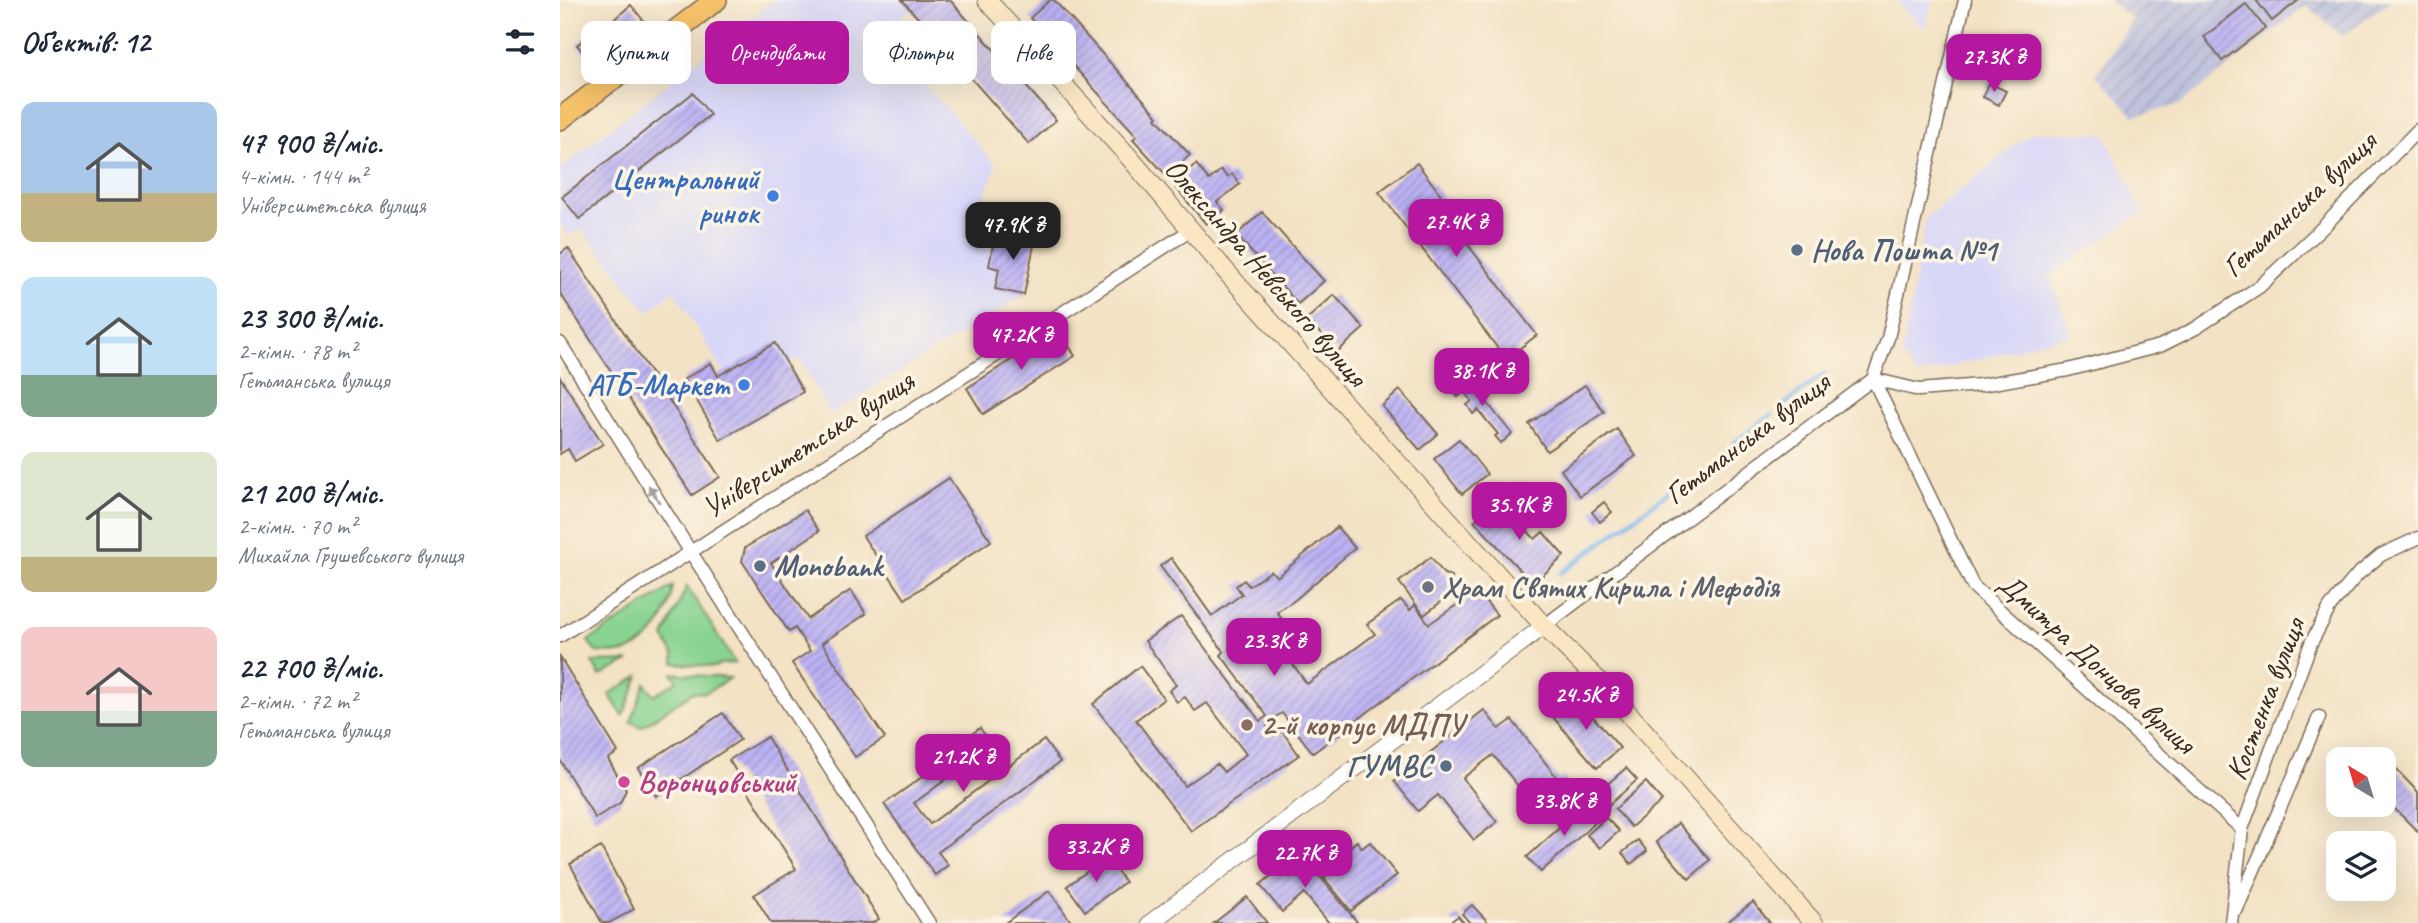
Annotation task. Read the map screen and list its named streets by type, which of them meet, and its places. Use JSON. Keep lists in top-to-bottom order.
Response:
{
  "streets": {
    "main road": ["Олександра Невського вулиця"],
    "street": [
      "Гетьманська вулиця",
      "Університетська вулиця",
      "Дмитра Донцова вулиця",
      "Костенка вулиця"
    ]
  },
  "crossings": [
    ["Гетьманська вулиця", "Олександра Невського вулиця"],
    ["Гетьманська вулиця", "Дмитра Донцова вулиця"],
    ["Олександра Невського вулиця", "Університетська вулиця"],
    ["Дмитра Донцова вулиця", "Костенка вулиця"]
  ],
  "places": [
    "Центральний ринок",
    "Нова Пошта №1",
    "АТБ-Маркет",
    "Monobank",
    "Храм Святих Кирила і Мефодія",
    "2-й корпус МДПУ",
    "ГУМВС",
    "Воронцовський"
  ],
  "north": "top left",
  "page": {
    "heading": "Об’єктів: 12",
    "chip": [
      "Купити",
      "Орендувати",
      "Фільтри",
      "Нове"
    ],
    "price": [
      "27.3K ₴",
      "27.4K ₴",
      "47.9K ₴",
      "47.2K ₴",
      "38.1K ₴",
      "35.9K ₴",
      "23.3K ₴",
      "24.5K ₴",
      "21.2K ₴",
      "33.8K ₴",
      "33.2K ₴",
      "22.7K ₴"
    ],
    "list": [
      {
        "name": "47 900 ₴/міс.",
        "note": "4-кімн. · 144 m² · Університетська вулиця"
      },
      {
        "name": "23 300 ₴/міс.",
        "note": "2-кімн. · 78 m² · Гетьманська вулиця"
      },
      {
        "name": "21 200 ₴/міс.",
        "note": "2-кімн. · 70 m² · Михайла Грушевського вулиця"
      },
      {
        "name": "22 700 ₴/міс.",
        "note": "2-кімн. · 72 m² · Гетьманська вулиця"
      }
    ]
  }
}
